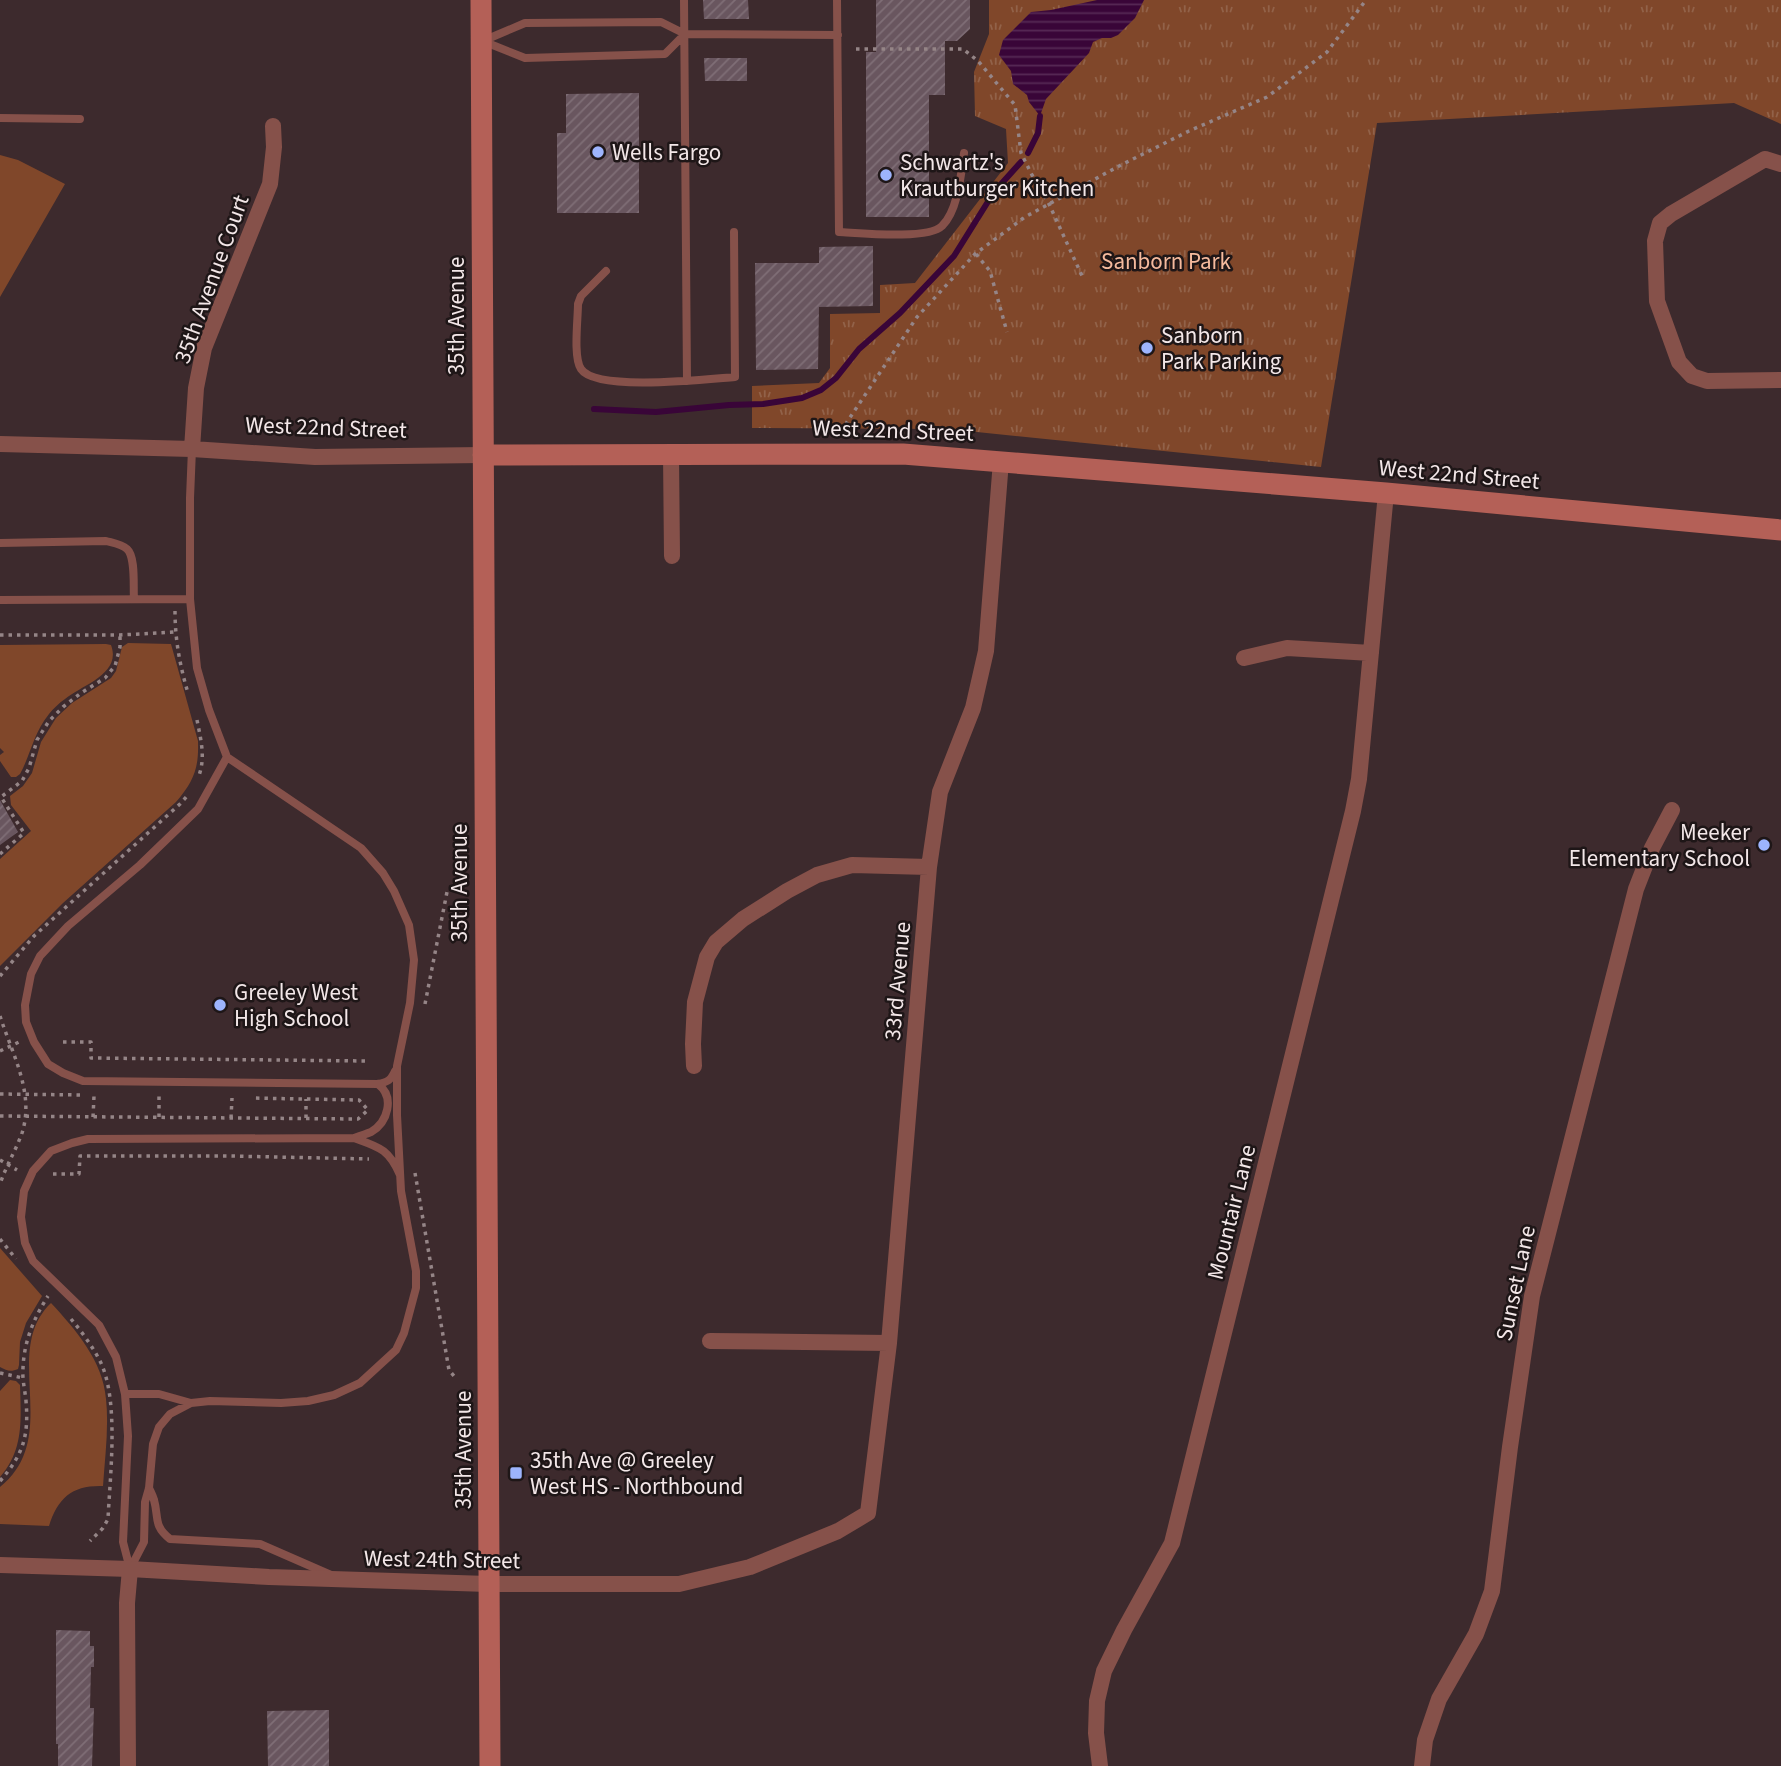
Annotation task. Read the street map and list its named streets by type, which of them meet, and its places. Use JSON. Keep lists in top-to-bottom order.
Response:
{
  "streets": {
    "main road": ["35th Avenue", "West 22nd Street"],
    "street": [
      "35th Avenue Court",
      "33rd Avenue",
      "Mountair Lane",
      "Sunset Lane",
      "West 24th Street"
    ]
  },
  "crossings": [
    ["35th Avenue Court", "West 22nd Street"],
    ["35th Avenue", "West 22nd Street"],
    ["35th Avenue", "West 24th Street"],
    ["West 22nd Street", "33rd Avenue"],
    ["West 22nd Street", "Mountair Lane"],
    ["33rd Avenue", "West 24th Street"]
  ],
  "parks": ["Sanborn Park"],
  "places": {
    "other": [
      "Wells Fargo",
      "Schwartz's Krautburger Kitchen",
      "Sanborn Park Parking",
      "Meeker Elementary School",
      "Greeley West High School"
    ],
    "transit": ["35th Ave @ Greeley West HS - Northbound"]
  }
}
